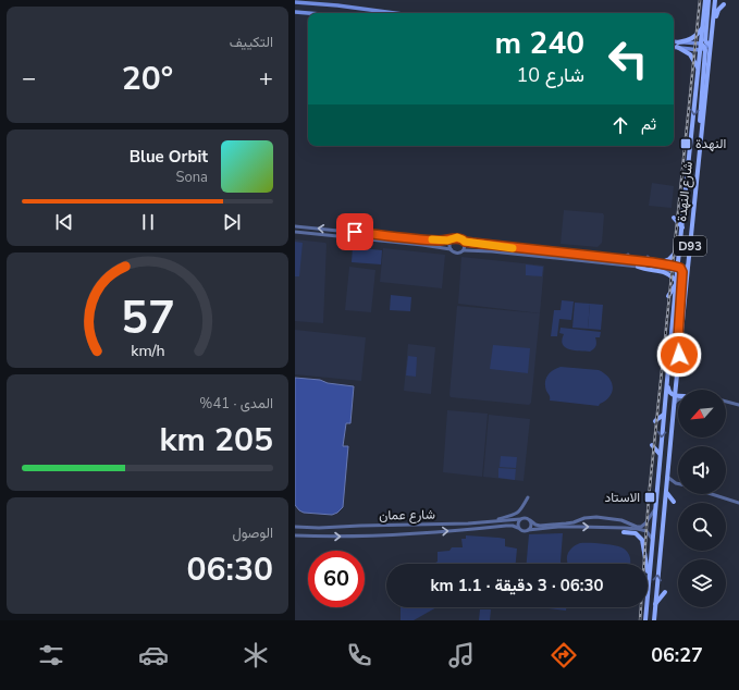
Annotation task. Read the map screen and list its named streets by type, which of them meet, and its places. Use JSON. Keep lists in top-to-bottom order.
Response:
{
  "streets": {
    "main road": ["شارع النهدة", "D93"],
    "street": ["شارع عمان"]
  },
  "places": {
    "transit": ["النهدة", "الاستاد"]
  },
  "north": "bottom left",
  "page": {
    "tile": [
      "التكييف",
      ["المدى · 41%", "205 km"],
      ["الوصول", "06:30"]
    ],
    "turn": ["240 m", "شارع 10"],
    "heat": ["−", "20°", "+"],
    "then": "ثم",
    "song": ["Blue Orbit", "Sona"],
    "limit": "60",
    "trip": "06:30 · 3 دقيقة · 1.1 km",
    "tabs": "06:27",
    "gauge": ["57", "km/h"]
  }
}
